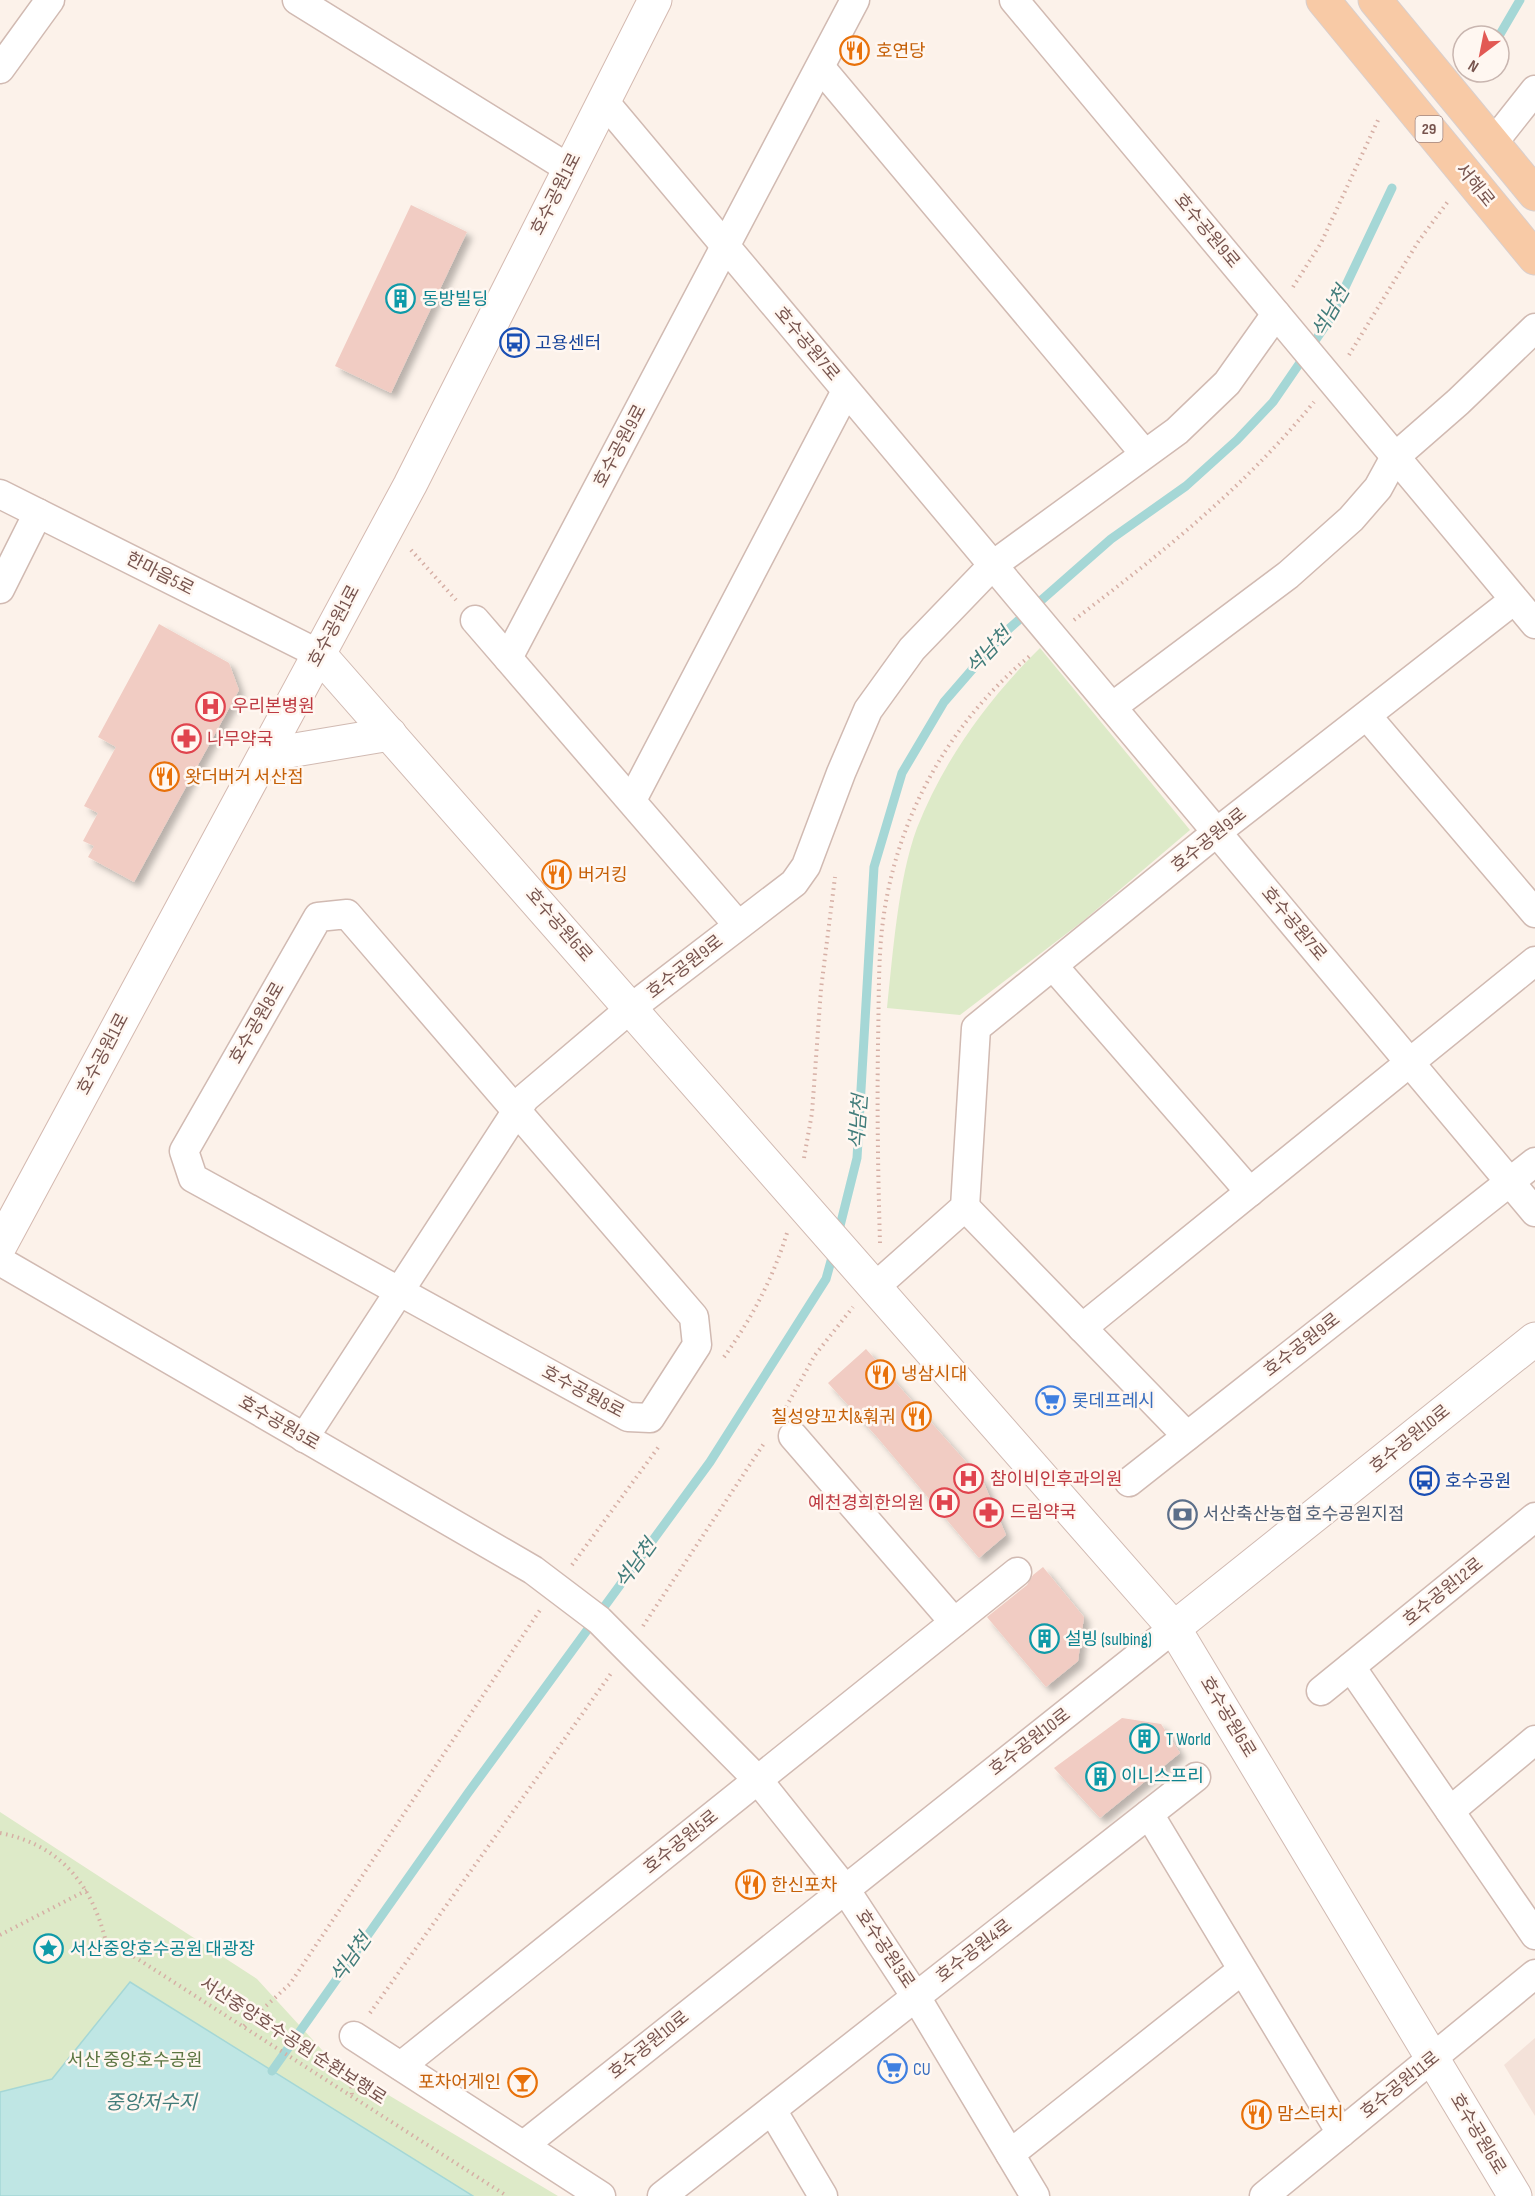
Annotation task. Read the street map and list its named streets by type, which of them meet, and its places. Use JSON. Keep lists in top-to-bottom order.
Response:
{
  "streets": {
    "main road": ["29", "서해로"],
    "street": [
      "호수공원1로",
      "호수공원9로",
      "호수공원7로",
      "한마음5로",
      "호수공원6로",
      "호수공원8로",
      "호수공원3로",
      "호수공원10로",
      "호수공원12로",
      "호수공원5로",
      "호수공원4로",
      "호수공원11로"
    ],
    "path": ["서산중앙호수공원 순환보행로"]
  },
  "crossings": [
    ["호수공원1로", "호수공원7로"],
    ["호수공원1로", "한마음5로"],
    ["호수공원1로", "호수공원6로"],
    ["호수공원9로", "호수공원7로"],
    ["호수공원9로", "호수공원6로"],
    ["한마음5로", "호수공원6로"],
    ["호수공원6로", "호수공원10로"],
    ["호수공원6로", "호수공원11로"],
    ["호수공원3로", "호수공원10로"],
    ["호수공원3로", "호수공원5로"],
    ["호수공원3로", "호수공원4로"]
  ],
  "water": ["석남천", "중앙저수지"],
  "parks": ["서산 중앙호수공원"],
  "places": {
    "restaurant": [
      "호연당",
      "왓더버거 서산점",
      "버거킹",
      "냉삼시대",
      "칠성양꼬치&훠궈",
      "한신포차",
      "맘스터치"
    ],
    "building": [
      "동방빌딩",
      "설빙 (sulbing)",
      "T World",
      "이니스프리"
    ],
    "bus stop": ["고용센터", "호수공원"],
    "hospital": ["우리본병원", "참이비인후과의원", "예천경희한의원"],
    "pharmacy": ["나무약국", "드림약국"],
    "supermarket": ["롯데프레시", "CU"],
    "bank": ["서산축산농협 호수공원지점"],
    "place": ["서산중앙호수공원 대광장"],
    "bar": ["포차어게인"]
  },
  "north": "bottom left"
}
